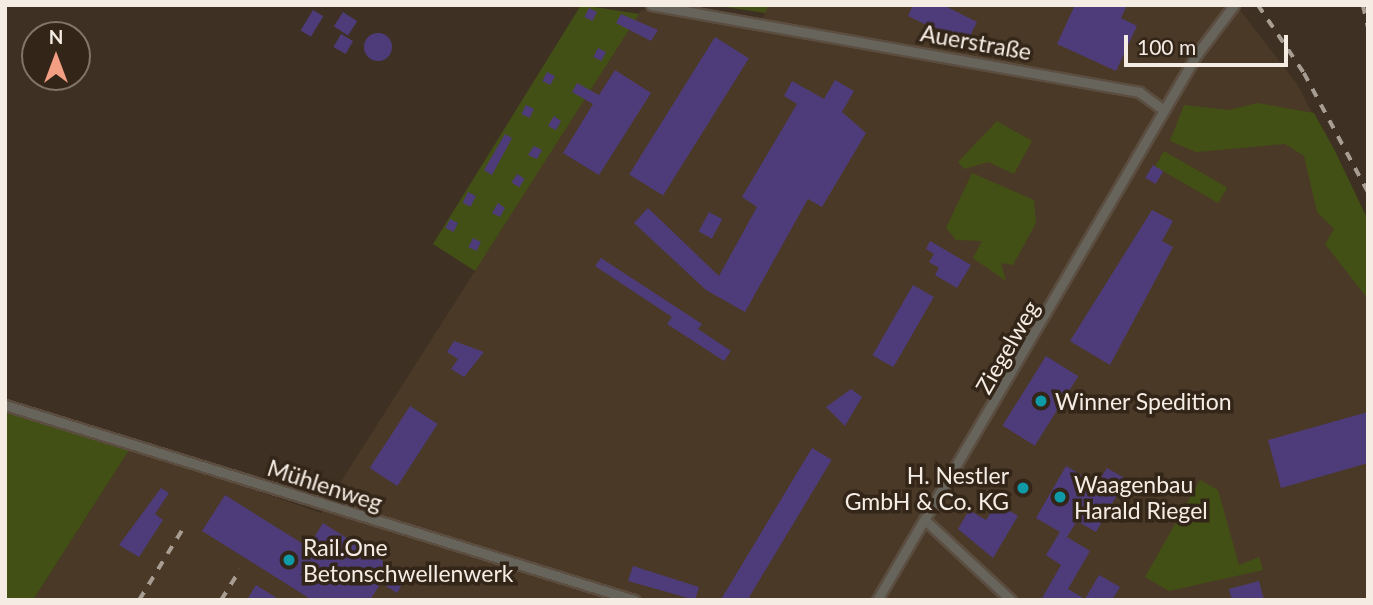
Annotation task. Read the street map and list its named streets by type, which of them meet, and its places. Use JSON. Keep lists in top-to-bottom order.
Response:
{
  "streets": {
    "street": ["Auerstraße", "Ziegelweg", "Mühlenweg"]
  },
  "crossings": [
    ["Auerstraße", "Ziegelweg"]
  ],
  "places": [
    "Winner Spedition",
    "H. Nestler GmbH & Co. KG",
    "Waagenbau Harald Riegel",
    "Rail.One Betonschwellenwerk"
  ],
  "scale_bar": "100 m",
  "north": "top"
}
